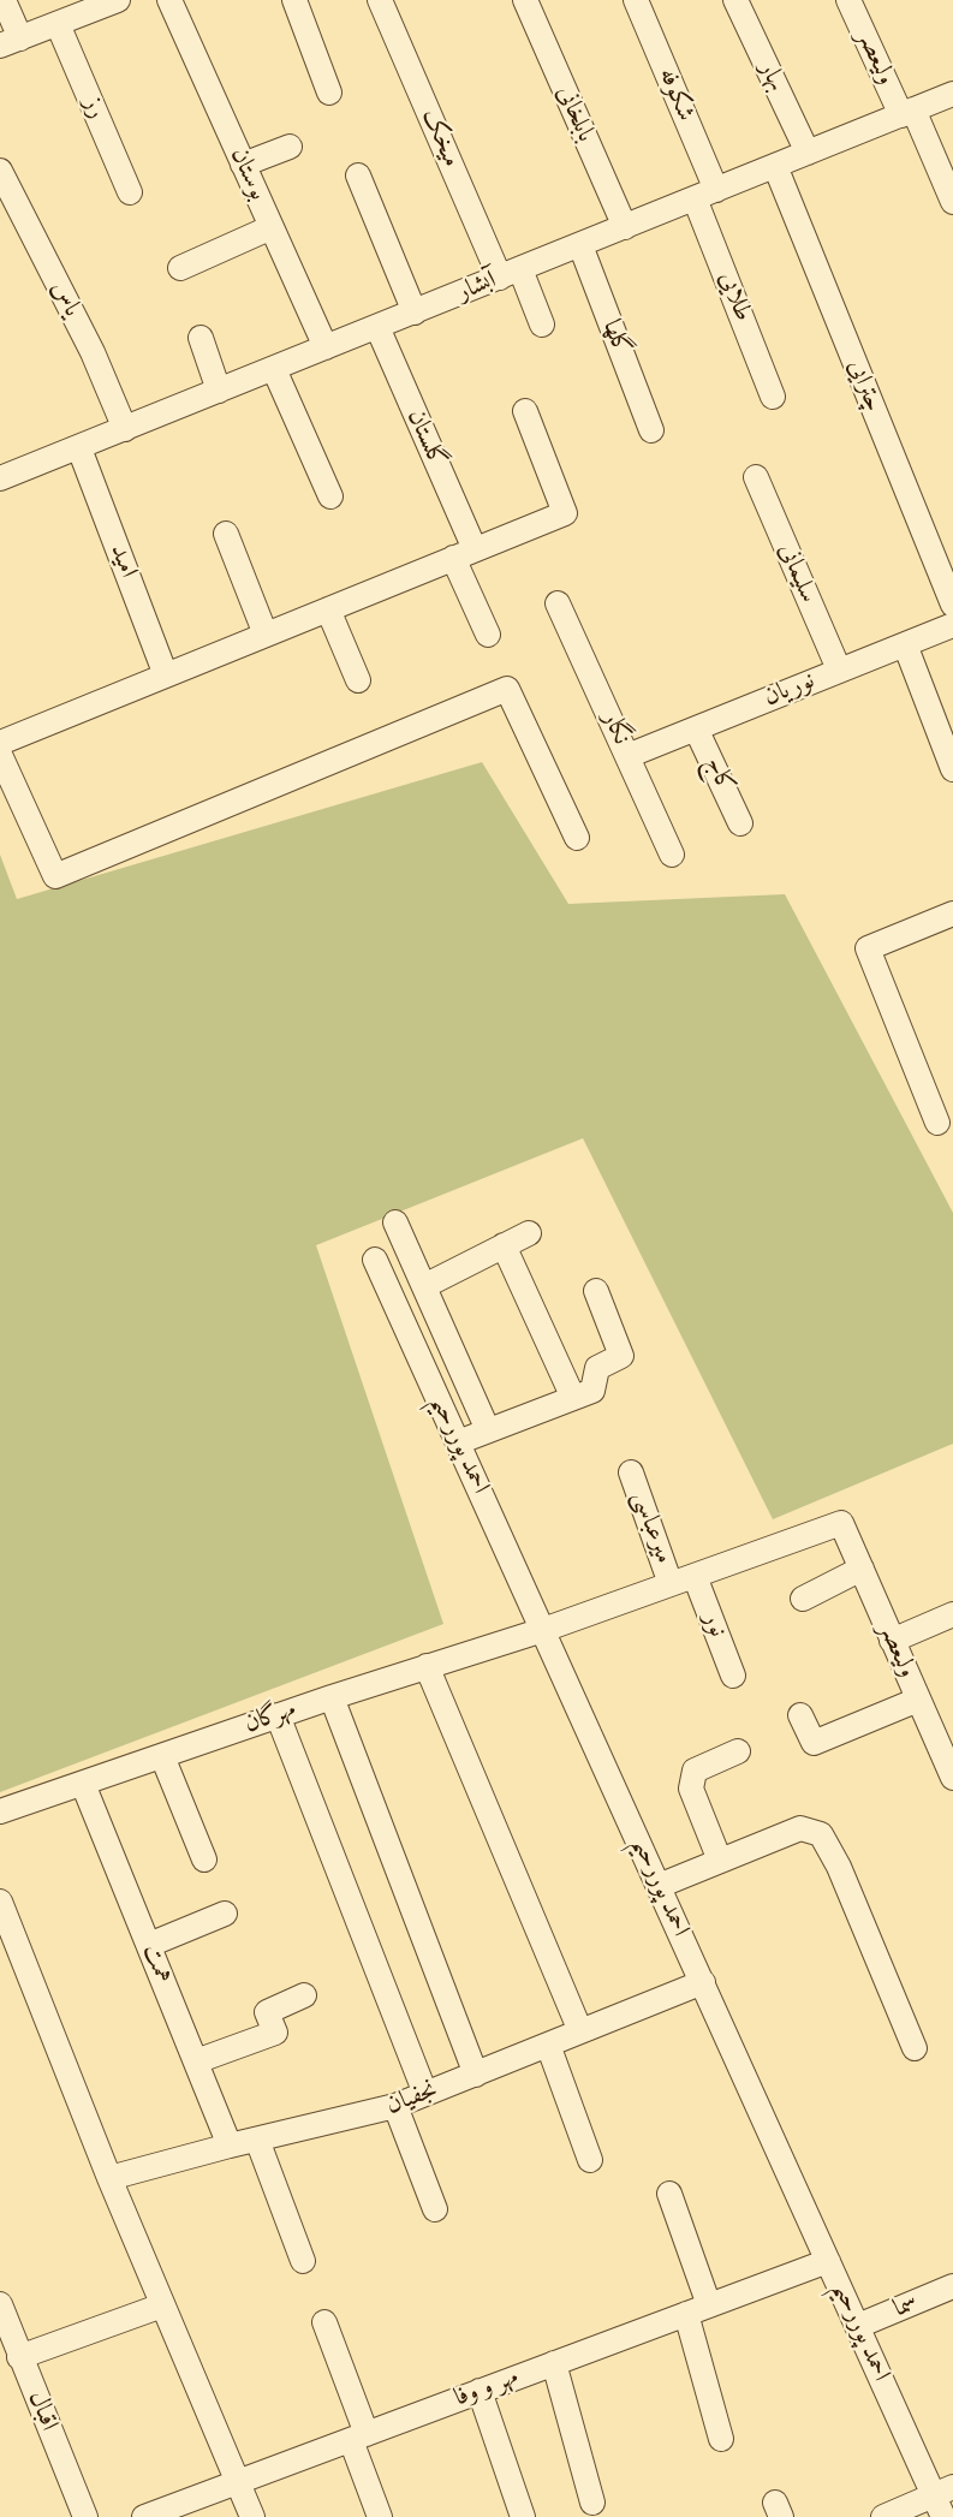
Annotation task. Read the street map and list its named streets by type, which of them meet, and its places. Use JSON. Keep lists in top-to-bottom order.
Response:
{
  "streets": {
    "street": [
      "ولیعصر",
      "بهار",
      "شکوفه",
      "رز",
      "بابلخانی",
      "میخک",
      "بوستان",
      "آبشار",
      "طلایی",
      "یاس",
      "گلها",
      "چترایی",
      "گلستان",
      "امید",
      "سلیمانی",
      "نوریان",
      "نگار",
      "کاج",
      "احمد پوررحیم",
      "میرعباسی",
      "نور",
      "مهرگان",
      "همت",
      "نجفیان",
      "سما",
      "مهر و وفا",
      "اقبال"
    ]
  },
  "crossings": [
    ["ولیعصر", "آبشار"],
    ["ولیعصر", "مهرگان"],
    ["بهار", "آبشار"],
    ["شکوفه", "آبشار"],
    ["شکوفه", "طلایی"],
    ["بابلخانی", "آبشار"],
    ["میخک", "آبشار"],
    ["بوستان", "آبشار"],
    ["آبشار", "طلایی"],
    ["آبشار", "یاس"],
    ["آبشار", "گلها"],
    ["آبشار", "چترایی"],
    ["آبشار", "گلستان"],
    ["آبشار", "امید"],
    ["سلیمانی", "نوریان"],
    ["نوریان", "نگار"],
    ["نوریان", "کاج"],
    ["احمد پوررحیم", "مهرگان"],
    ["احمد پوررحیم", "نجفیان"],
    ["احمد پوررحیم", "سما"],
    ["احمد پوررحیم", "مهر و وفا"],
    ["میرعباسی", "مهرگان"],
    ["نور", "مهرگان"],
    ["مهرگان", "همت"],
    ["همت", "نجفیان"]
  ]
}
